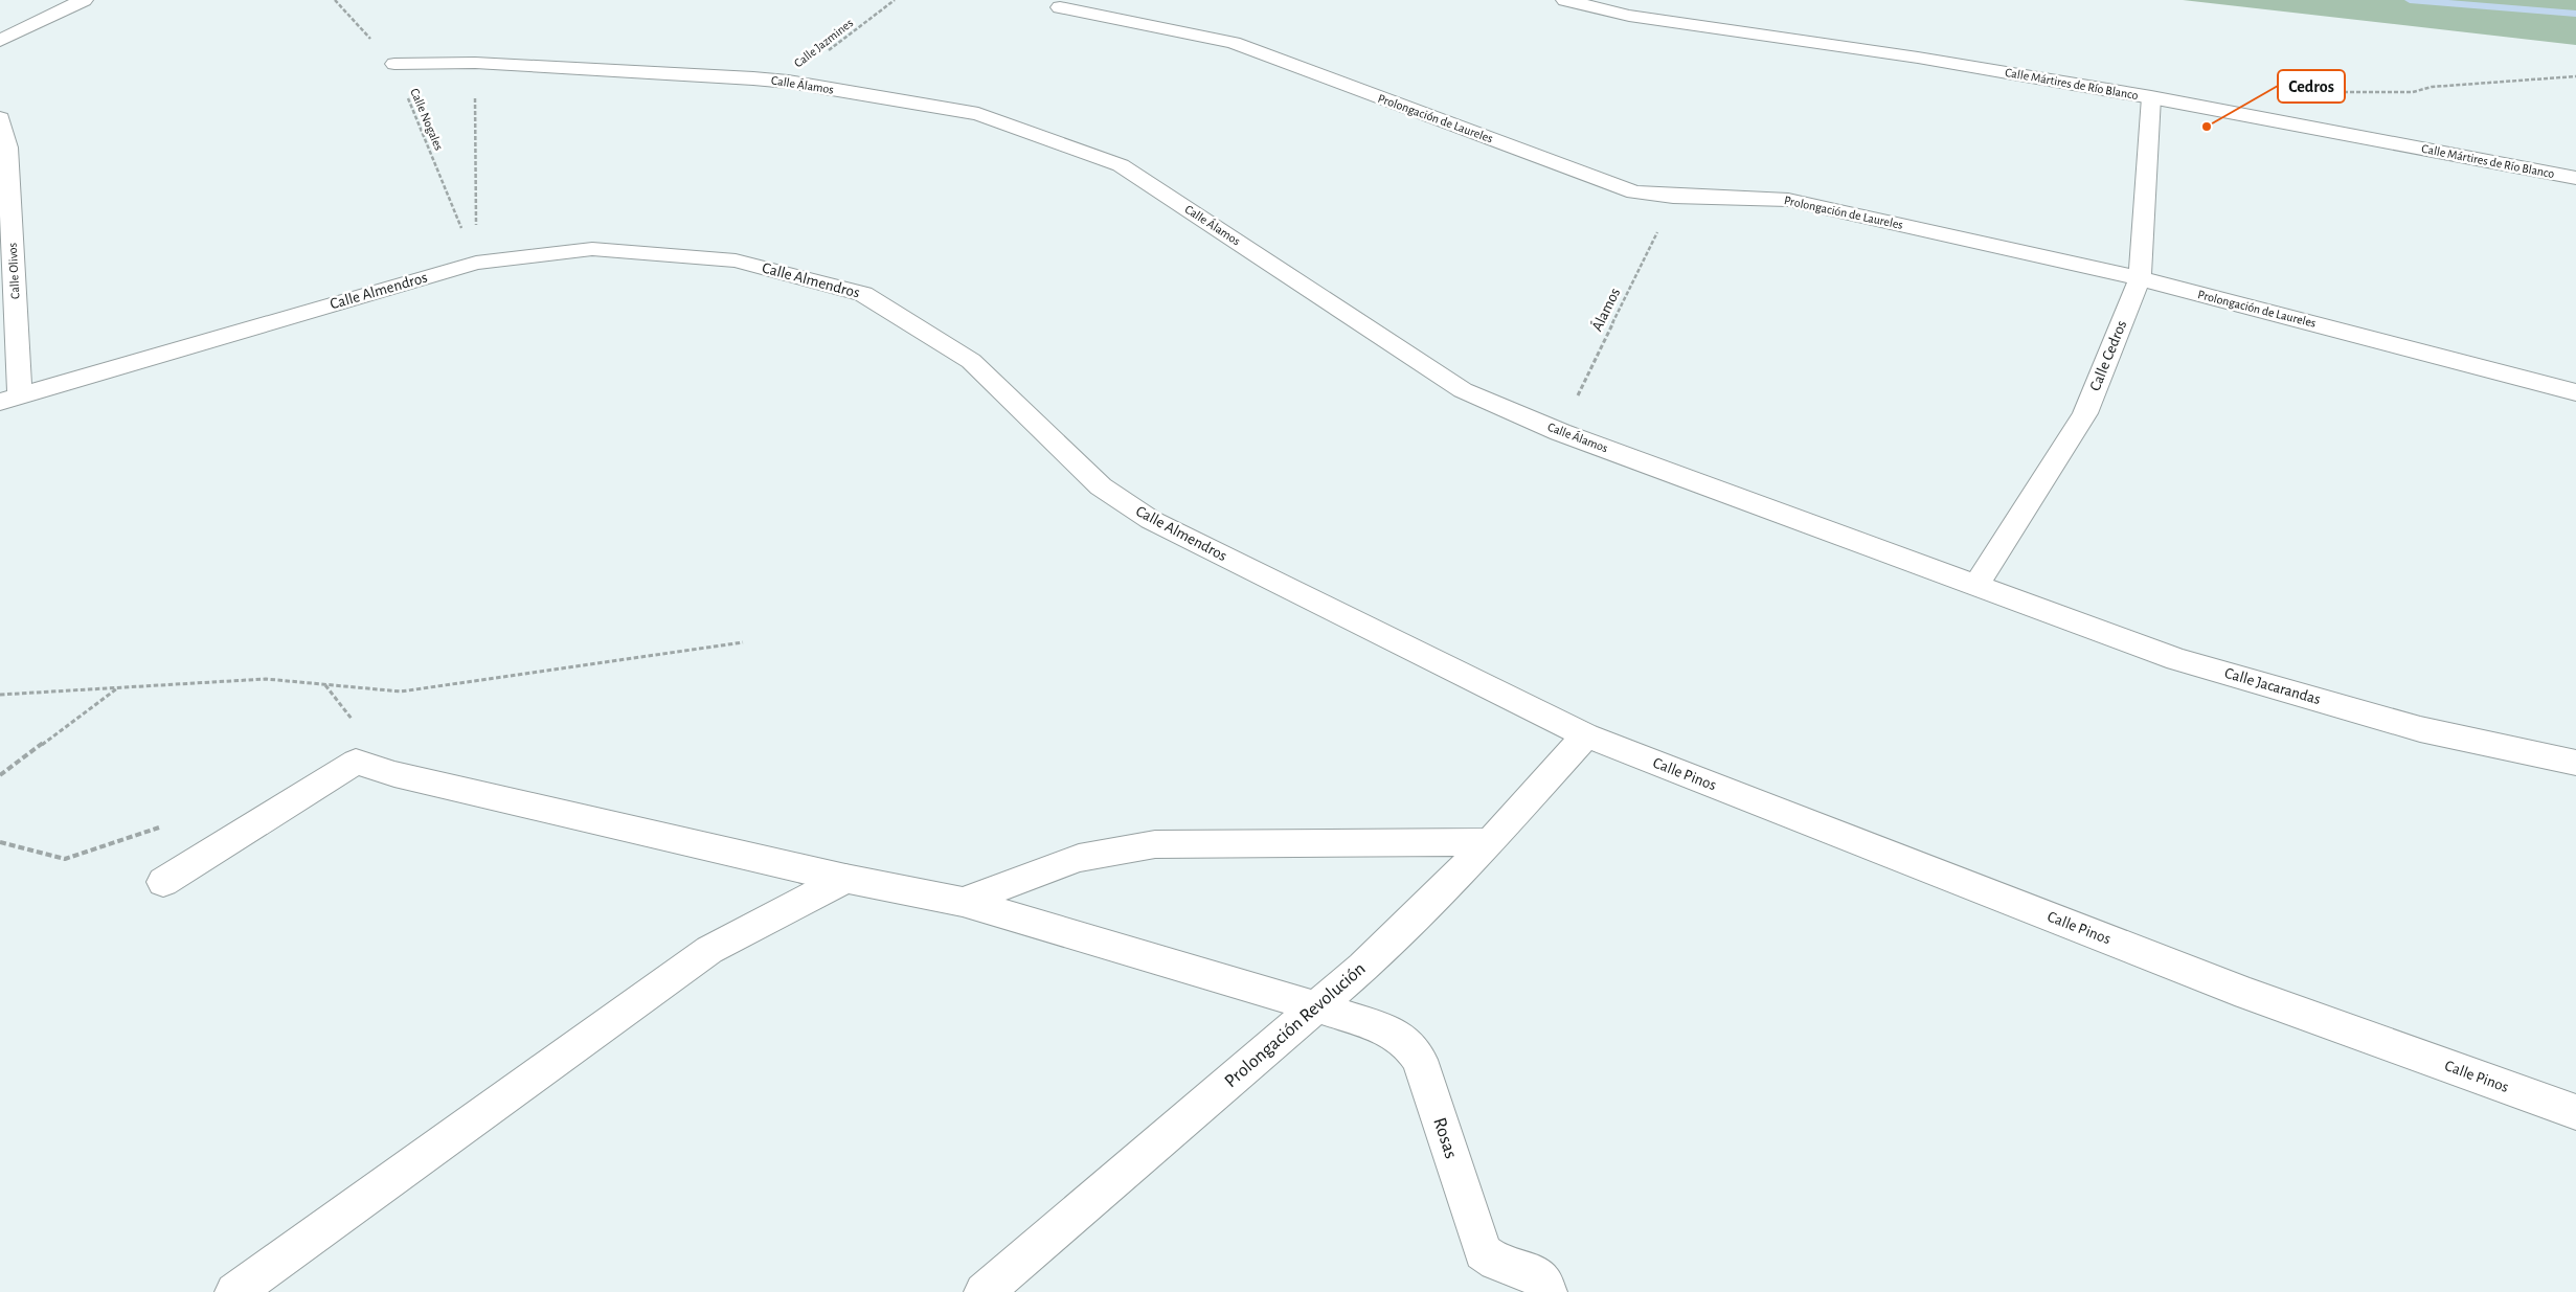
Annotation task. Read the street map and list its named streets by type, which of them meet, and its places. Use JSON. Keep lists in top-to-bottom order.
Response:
{
  "streets": {
    "street": [
      "Calle Mártires de Río Blanco",
      "Calle Álamos",
      "Prolongación de Laureles",
      "Calle Olivos",
      "Calle Almendros",
      "Calle Cedros",
      "Calle Jacarandas",
      "Calle Pinos",
      "Prolongación Revolución",
      "Rosas"
    ],
    "path": ["Calle Jazmines", "Calle Nogales", "Álamos"]
  },
  "crossings": [
    ["Calle Jazmines", "Calle Álamos"],
    ["Calle Mártires de Río Blanco", "Calle Cedros"],
    ["Calle Álamos", "Calle Nogales"],
    ["Calle Álamos", "Álamos"],
    ["Calle Álamos", "Calle Cedros"],
    ["Calle Álamos", "Calle Jacarandas"],
    ["Prolongación de Laureles", "Álamos"],
    ["Prolongación de Laureles", "Calle Cedros"],
    ["Calle Nogales", "Calle Almendros"],
    ["Calle Olivos", "Calle Almendros"],
    ["Calle Almendros", "Calle Pinos"],
    ["Calle Almendros", "Prolongación Revolución"],
    ["Calle Cedros", "Calle Jacarandas"],
    ["Calle Pinos", "Prolongación Revolución"],
    ["Prolongación Revolución", "Rosas"]
  ],
  "places": ["Cedros"]
}
